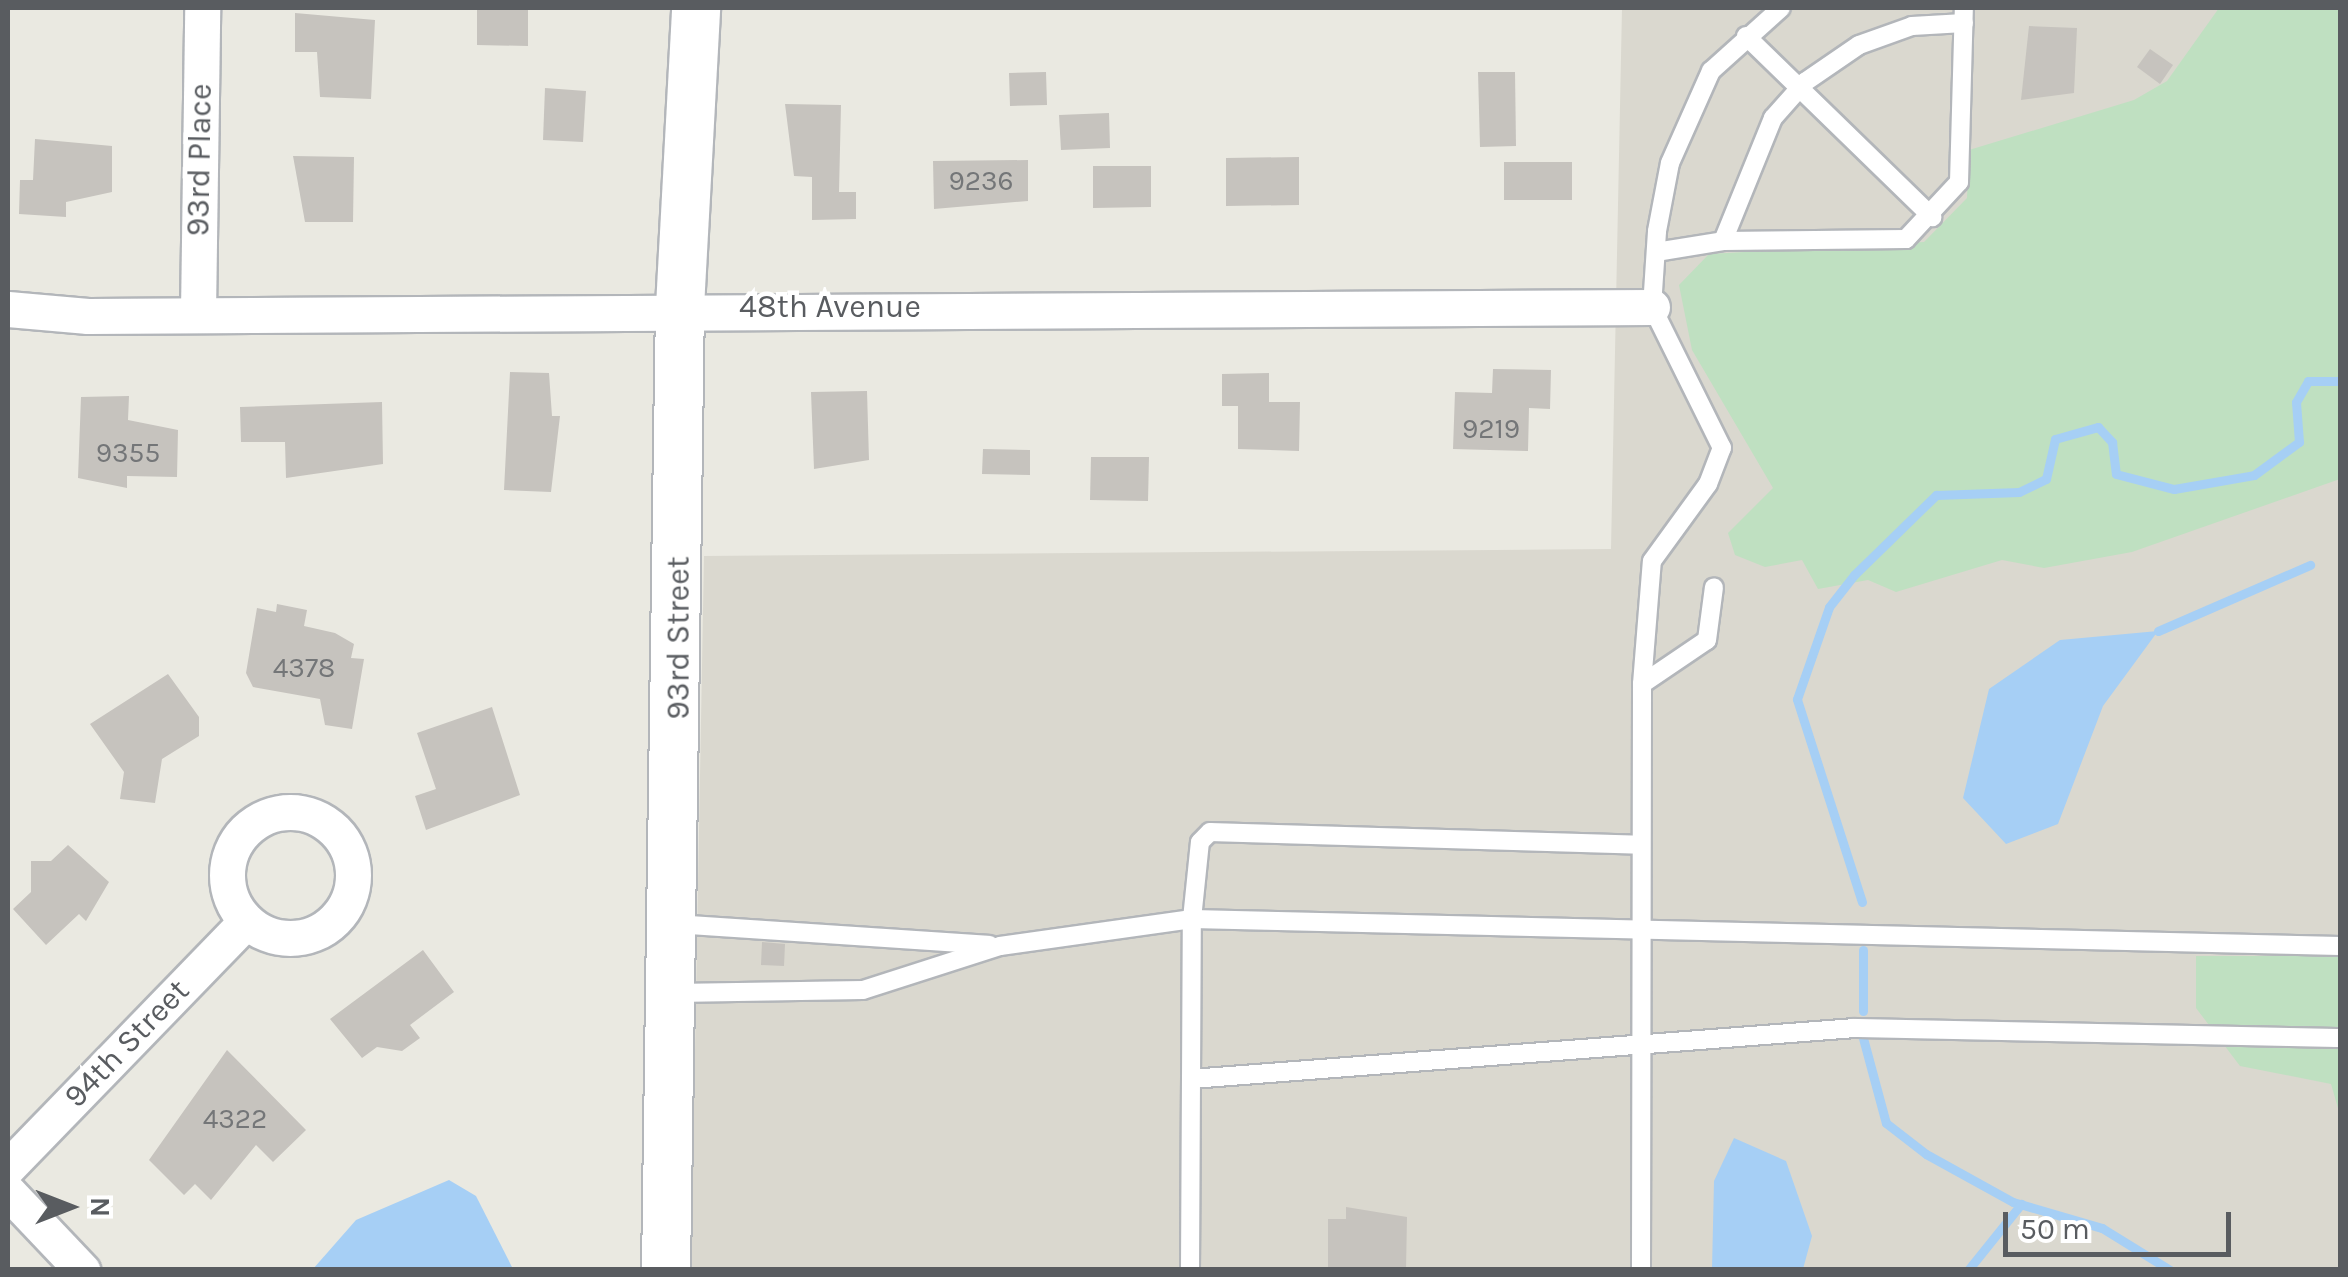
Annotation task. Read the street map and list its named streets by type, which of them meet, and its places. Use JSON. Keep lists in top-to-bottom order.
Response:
{
  "streets": {
    "street": [
      "93rd Place",
      "48th Avenue",
      "93rd Street",
      "94th Street"
    ]
  },
  "crossings": [
    ["93rd Place", "48th Avenue"],
    ["48th Avenue", "93rd Street"]
  ],
  "house_numbers": [
    "9236",
    "9219",
    "9355",
    "4378",
    "4322"
  ],
  "scale_bar": "50 m",
  "north": "right"
}
